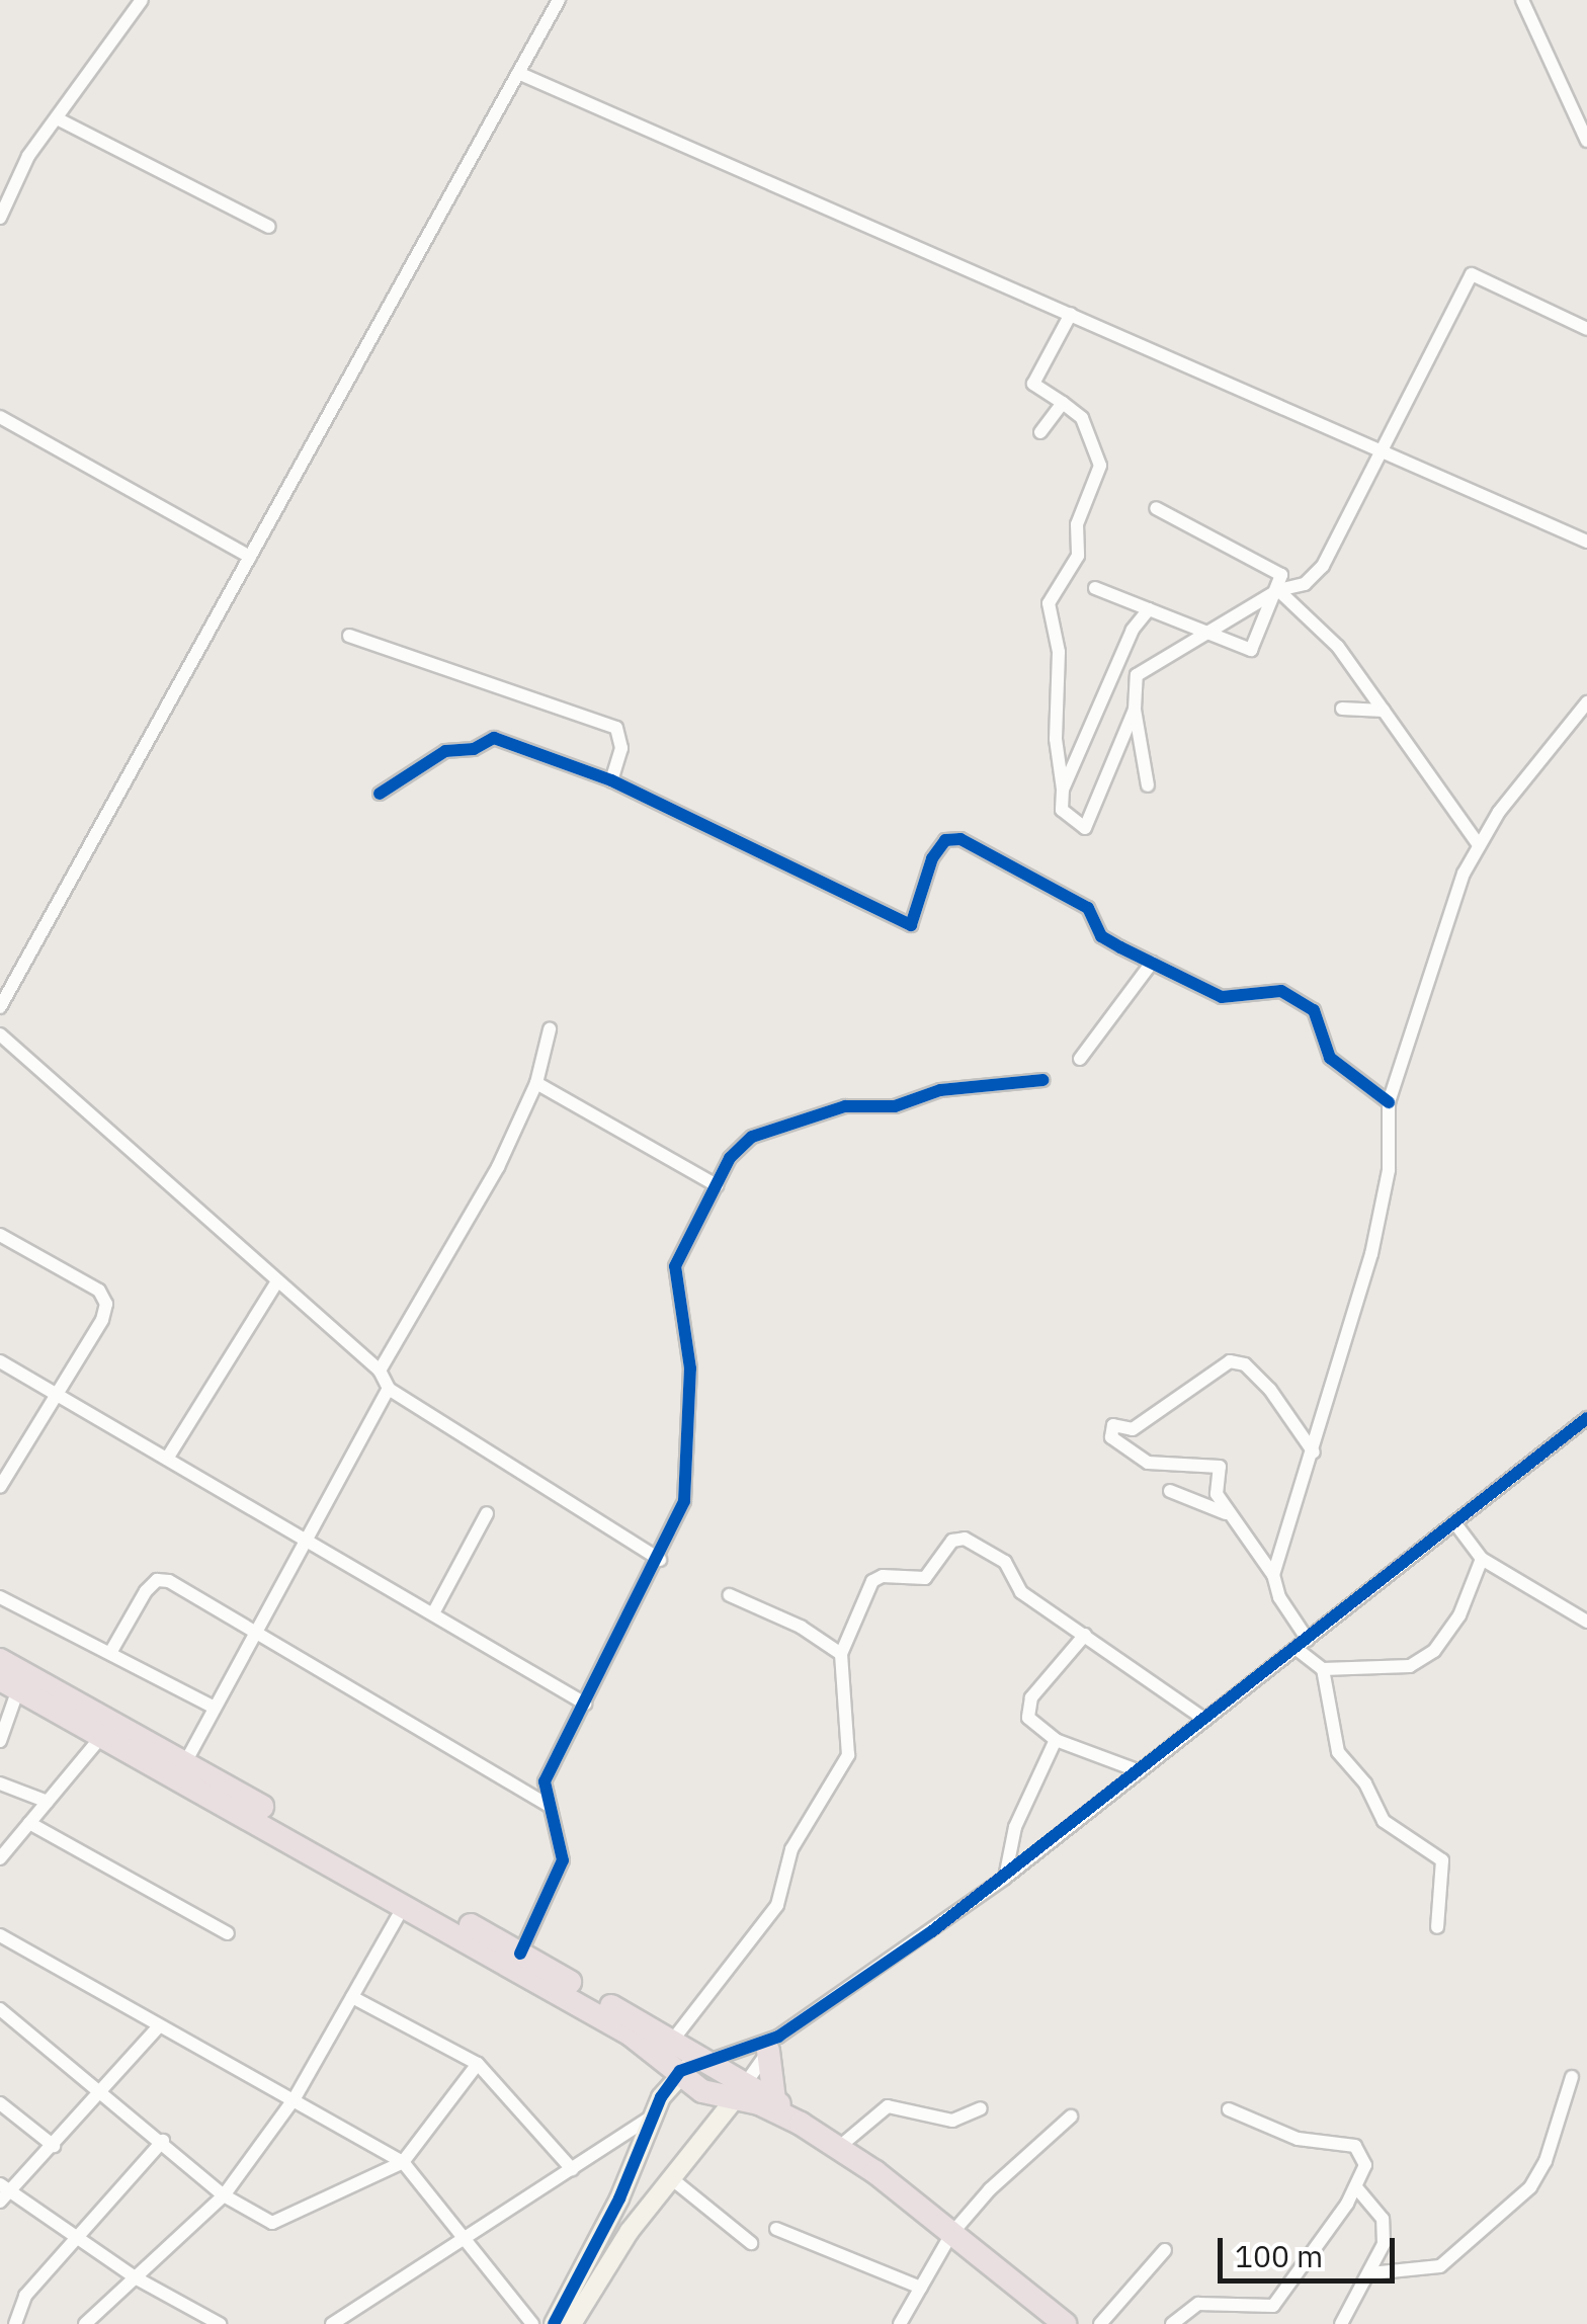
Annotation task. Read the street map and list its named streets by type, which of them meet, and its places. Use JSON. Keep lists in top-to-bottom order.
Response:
{
  "scale_bar": "100 m"
}
